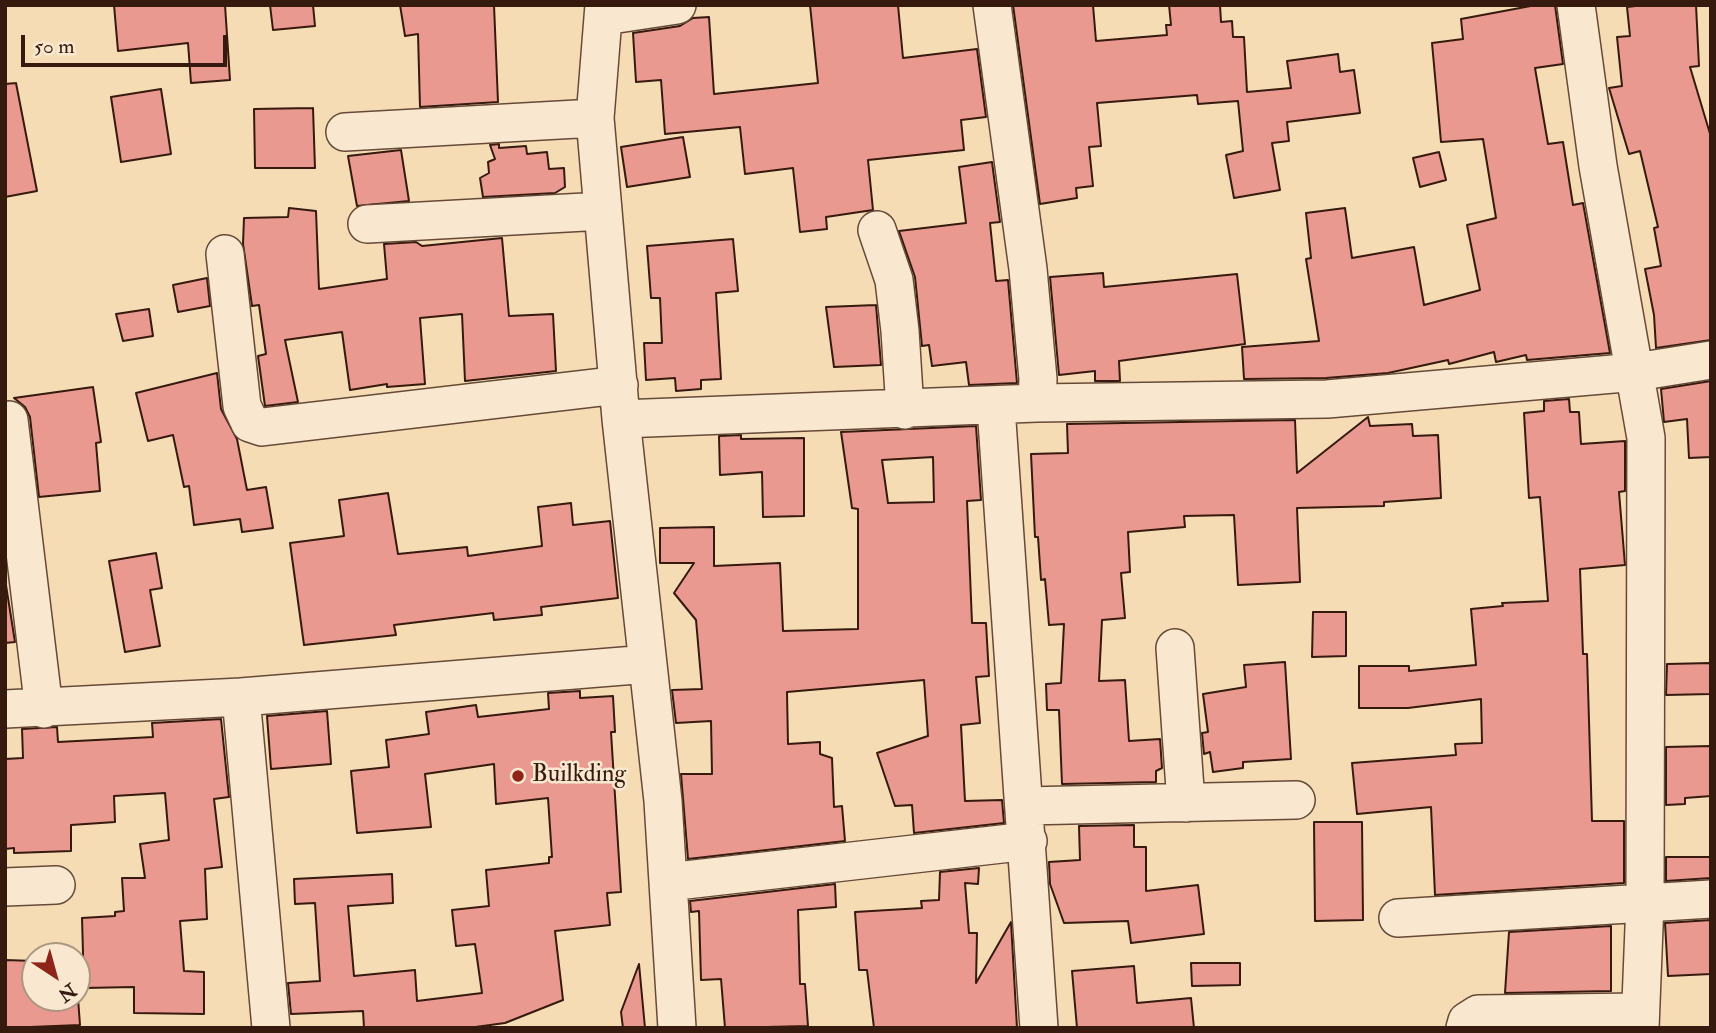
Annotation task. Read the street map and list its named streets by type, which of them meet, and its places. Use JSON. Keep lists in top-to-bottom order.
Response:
{
  "places": ["Builkding"],
  "scale_bar": "50 m",
  "north": "bottom right"
}
